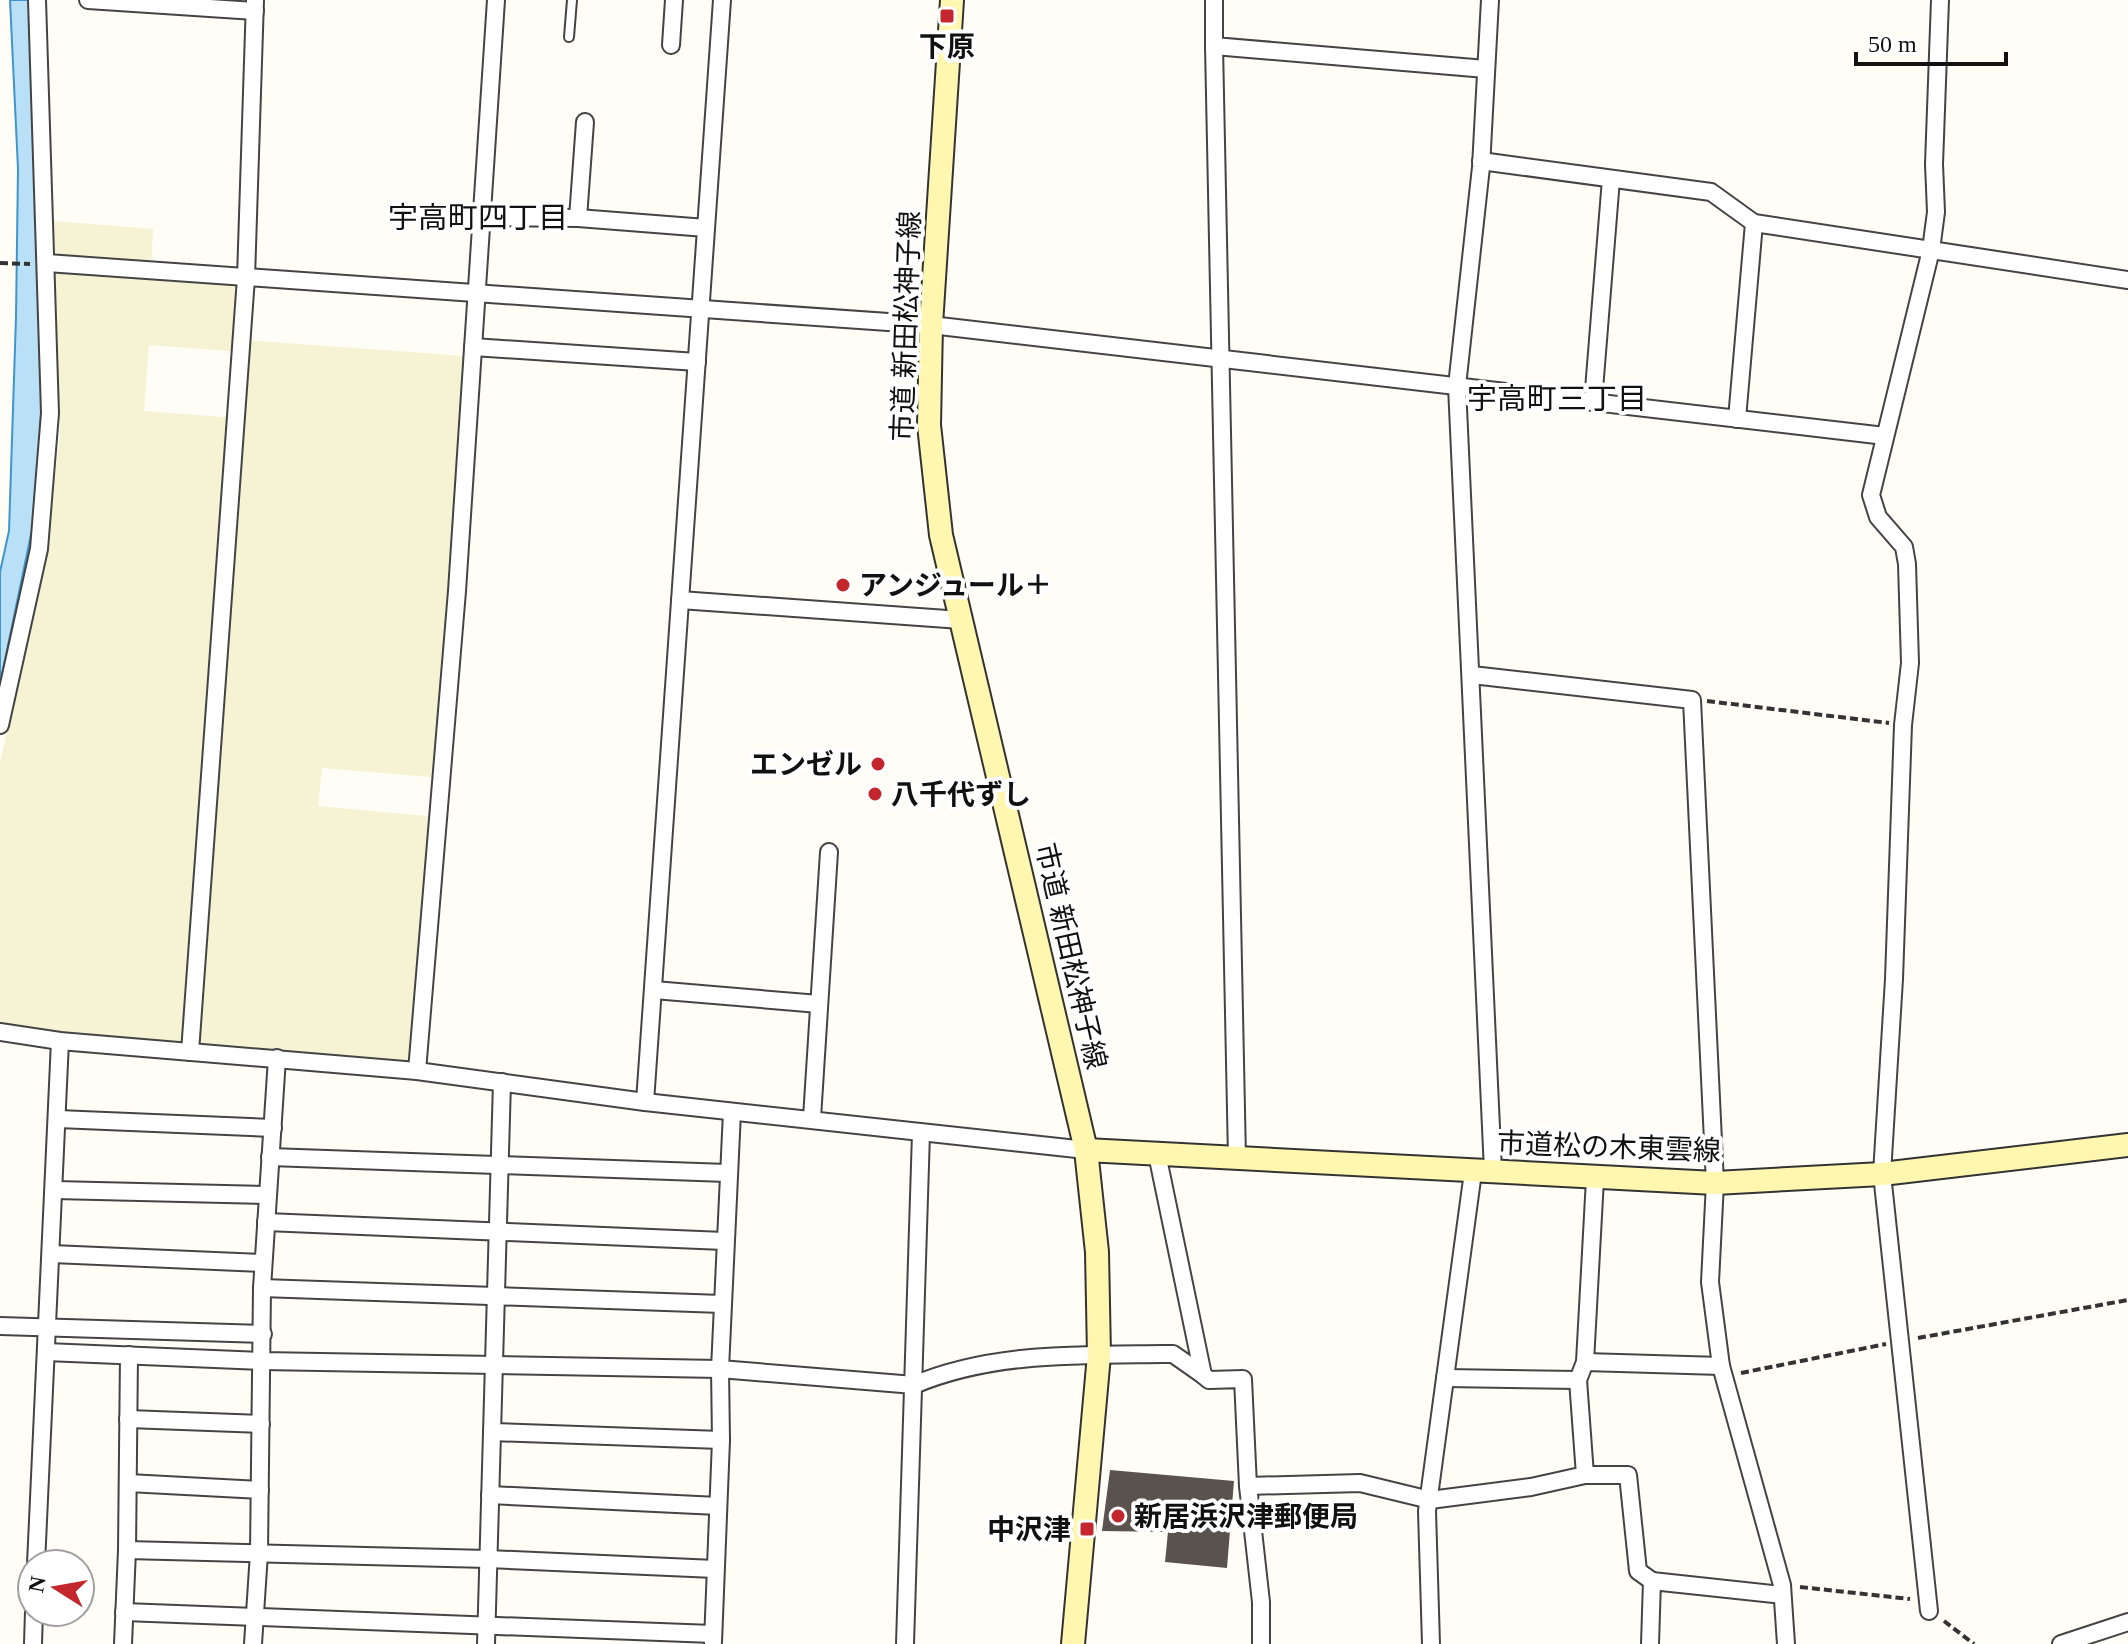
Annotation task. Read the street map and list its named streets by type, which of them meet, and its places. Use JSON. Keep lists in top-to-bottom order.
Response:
{
  "streets": {
    "street": ["市道 新田松神子線", "市道松の木東雲線"]
  },
  "crossings": [
    ["市道 新田松神子線", "市道松の木東雲線"]
  ],
  "districts": ["宇高町四丁目", "宇高町三丁目"],
  "places": {
    "transit": ["下原", "中沢津"],
    "other": [
      "アンジュール＋",
      "エンゼル",
      "八千代ずし",
      "新居浜沢津郵便局"
    ]
  },
  "scale_bar": "50 m",
  "north": "left"
}
